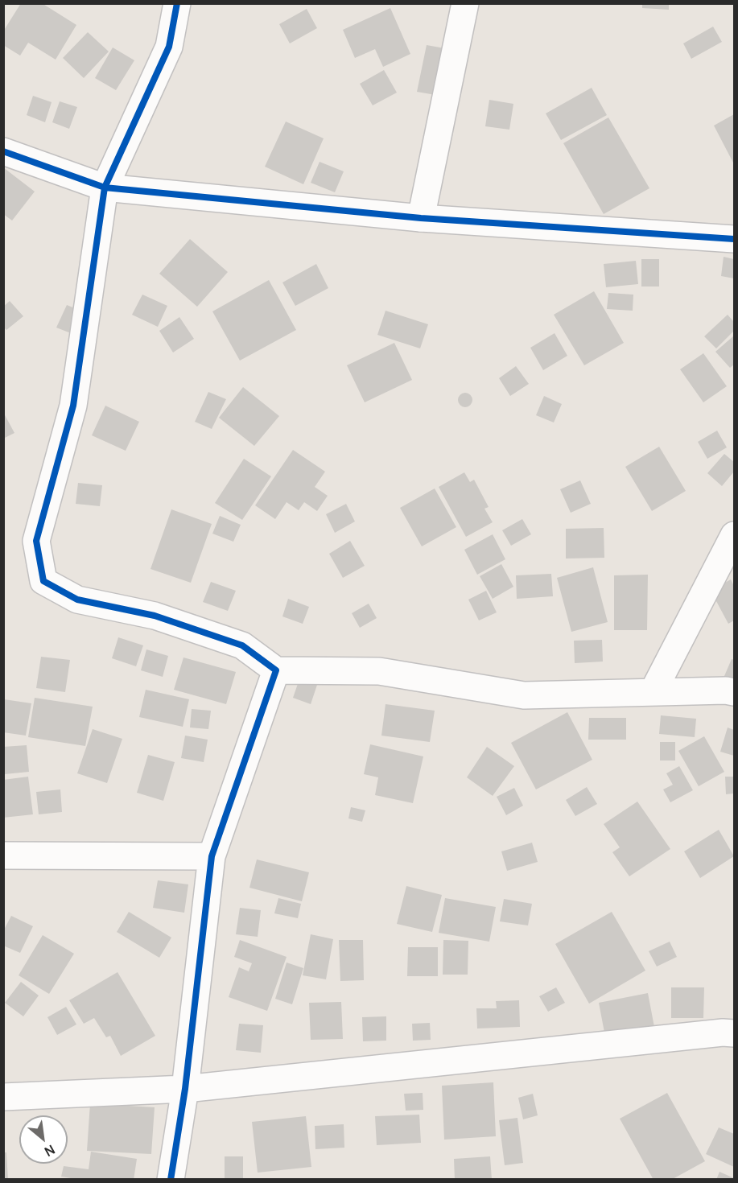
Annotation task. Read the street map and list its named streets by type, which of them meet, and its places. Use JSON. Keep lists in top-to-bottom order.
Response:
{
  "north": "bottom right"
}
